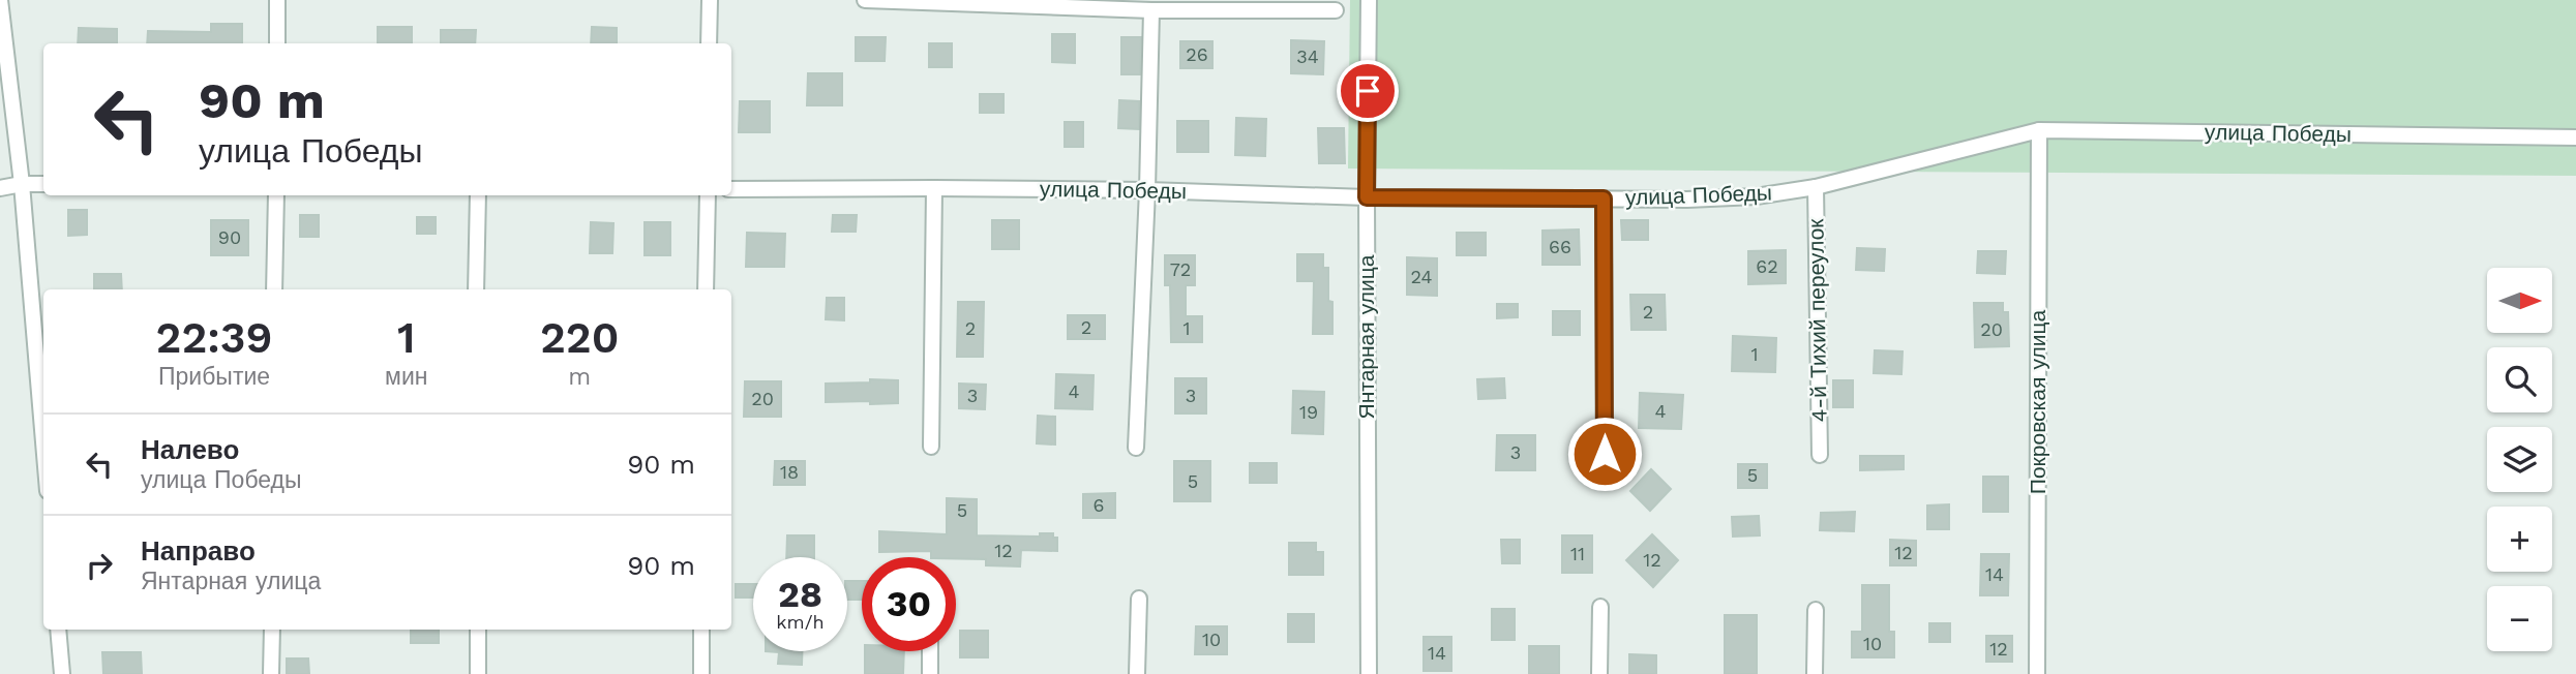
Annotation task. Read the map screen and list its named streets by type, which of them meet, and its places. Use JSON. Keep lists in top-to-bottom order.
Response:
{
  "streets": {
    "street": [
      "улица Победы",
      "4-й Тихий переулок",
      "Янтарная улица",
      "Покровская улица"
    ]
  },
  "crossings": [
    ["улица Победы", "4-й Тихий переулок"],
    ["улица Победы", "Янтарная улица"],
    ["улица Победы", "Покровская улица"]
  ],
  "house_numbers": [
    "26",
    "34",
    "90",
    "66",
    "62",
    "72",
    "24",
    "2",
    "2",
    "2",
    "1",
    "20",
    "1",
    "4",
    "3",
    "3",
    "20",
    "4",
    "19",
    "3",
    "18",
    "5",
    "5",
    "6",
    "5",
    "12",
    "12",
    "11",
    "12",
    "14",
    "10",
    "10",
    "12",
    "14"
  ],
  "north": "right",
  "page": {
    "turn": ["90 m", "улица Победы"],
    "map_buttons": ["+", "−"],
    "eta": [
      "22:39",
      "Прибытие",
      "1",
      "мин",
      "220",
      "m"
    ],
    "list": [
      {
        "name": "Налево",
        "note": "улица Победы",
        "value": "90 m"
      },
      {
        "name": "Направо",
        "note": "Янтарная улица",
        "value": "90 m"
      }
    ],
    "speed": "28 km/h",
    "limit": "30"
  }
}
